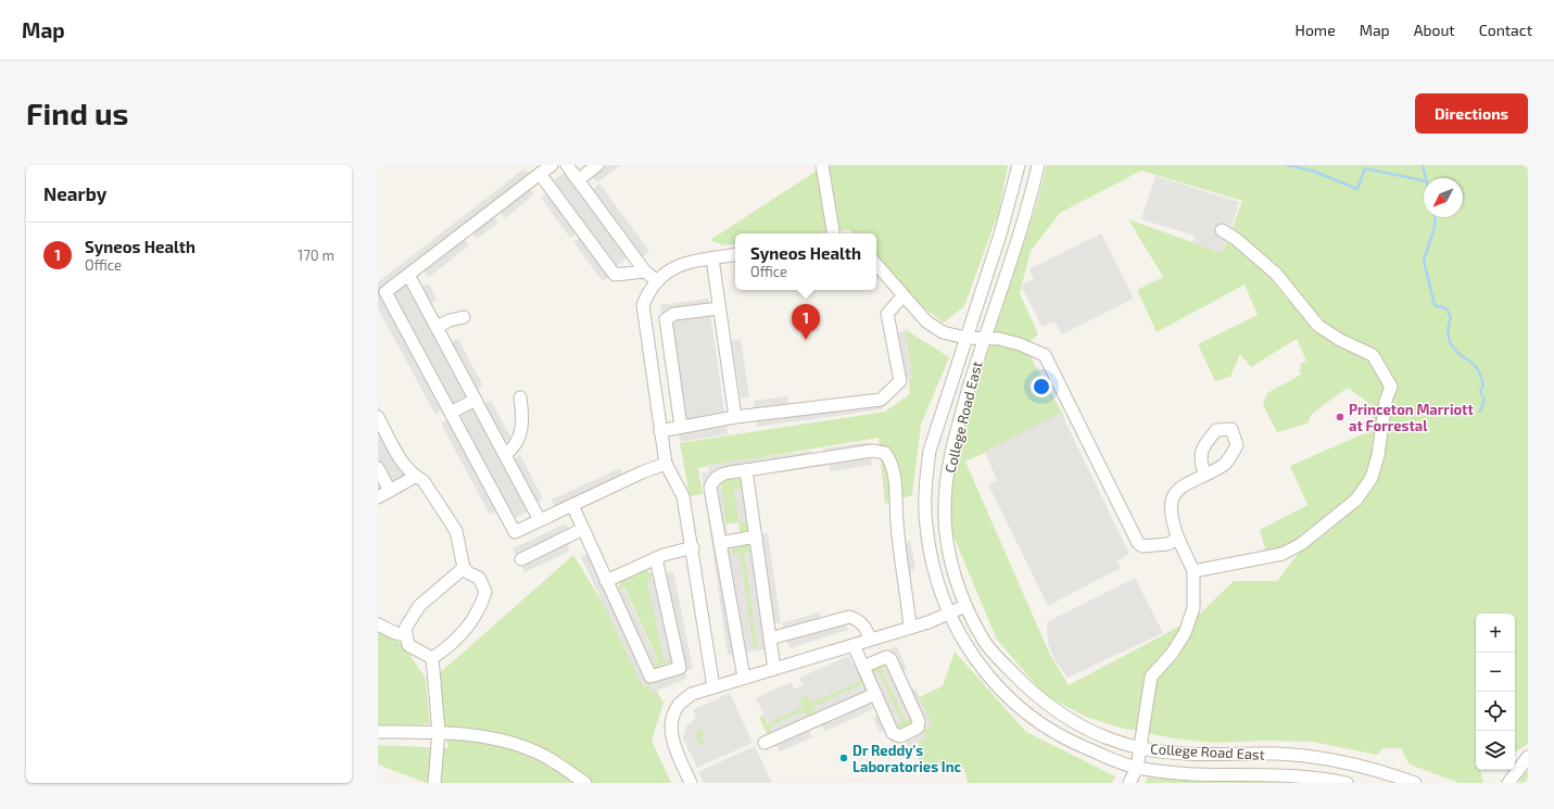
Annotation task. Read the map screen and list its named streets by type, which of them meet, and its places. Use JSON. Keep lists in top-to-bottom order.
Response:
{
  "streets": {
    "street": ["College Road East"]
  },
  "places": ["Princeton Marriott at Forrestal", "Dr Reddy's Laboratories Inc"],
  "north": "bottom left",
  "page": {
    "header": "Map",
    "nav": [
      "Home",
      "Map",
      "About",
      "Contact"
    ],
    "buttons": "Directions",
    "title": "Find us",
    "heading": "Nearby",
    "list": [
      {
        "mark": "1",
        "name": "Syneos Health",
        "note": "Office",
        "value": "170 m"
      }
    ],
    "popup": ["Syneos Health", "Office"],
    "pins": "1",
    "map_buttons": ["+", "−"]
  }
}
